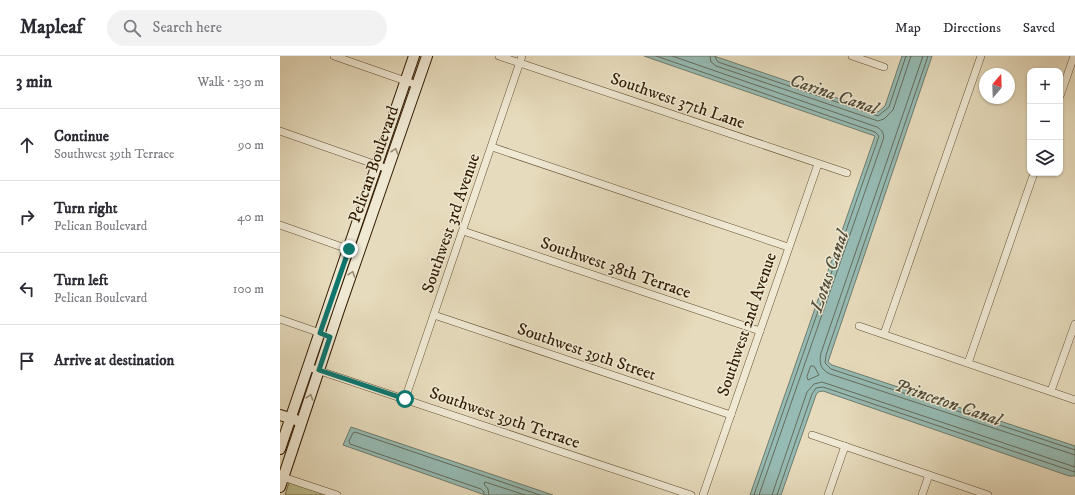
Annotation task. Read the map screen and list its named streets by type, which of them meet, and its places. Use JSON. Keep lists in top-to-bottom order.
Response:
{
  "streets": {
    "street": [
      "Southwest 37th Lane",
      "Pelican Boulevard",
      "Southwest 3rd Avenue",
      "Southwest 38th Terrace",
      "Southwest 2nd Avenue",
      "Southwest 39th Street",
      "Southwest 39th Terrace"
    ]
  },
  "crossings": [
    ["Southwest 37th Lane", "Southwest 3rd Avenue"],
    ["Southwest 37th Lane", "Southwest 2nd Avenue"],
    ["Pelican Boulevard", "Southwest 39th Terrace"],
    ["Southwest 3rd Avenue", "Southwest 38th Terrace"],
    ["Southwest 3rd Avenue", "Southwest 39th Street"],
    ["Southwest 3rd Avenue", "Southwest 39th Terrace"],
    ["Southwest 38th Terrace", "Southwest 2nd Avenue"],
    ["Southwest 2nd Avenue", "Southwest 39th Street"]
  ],
  "water": ["Carina Canal", "Lotus Canal", "Princeton Canal"],
  "north": "top",
  "page": {
    "header": "Mapleaf",
    "search": "Search here",
    "nav": ["Map", "Directions", "Saved"],
    "heading": ["3 min", "Walk · 230 m"],
    "map_buttons": ["+", "−"],
    "list": [
      ["Continue", "Southwest 39th Terrace", "90 m"],
      ["Turn right", "Pelican Boulevard", "40 m"],
      ["Turn left", "Pelican Boulevard", "100 m"],
      "Arrive at destination"
    ]
  }
}
